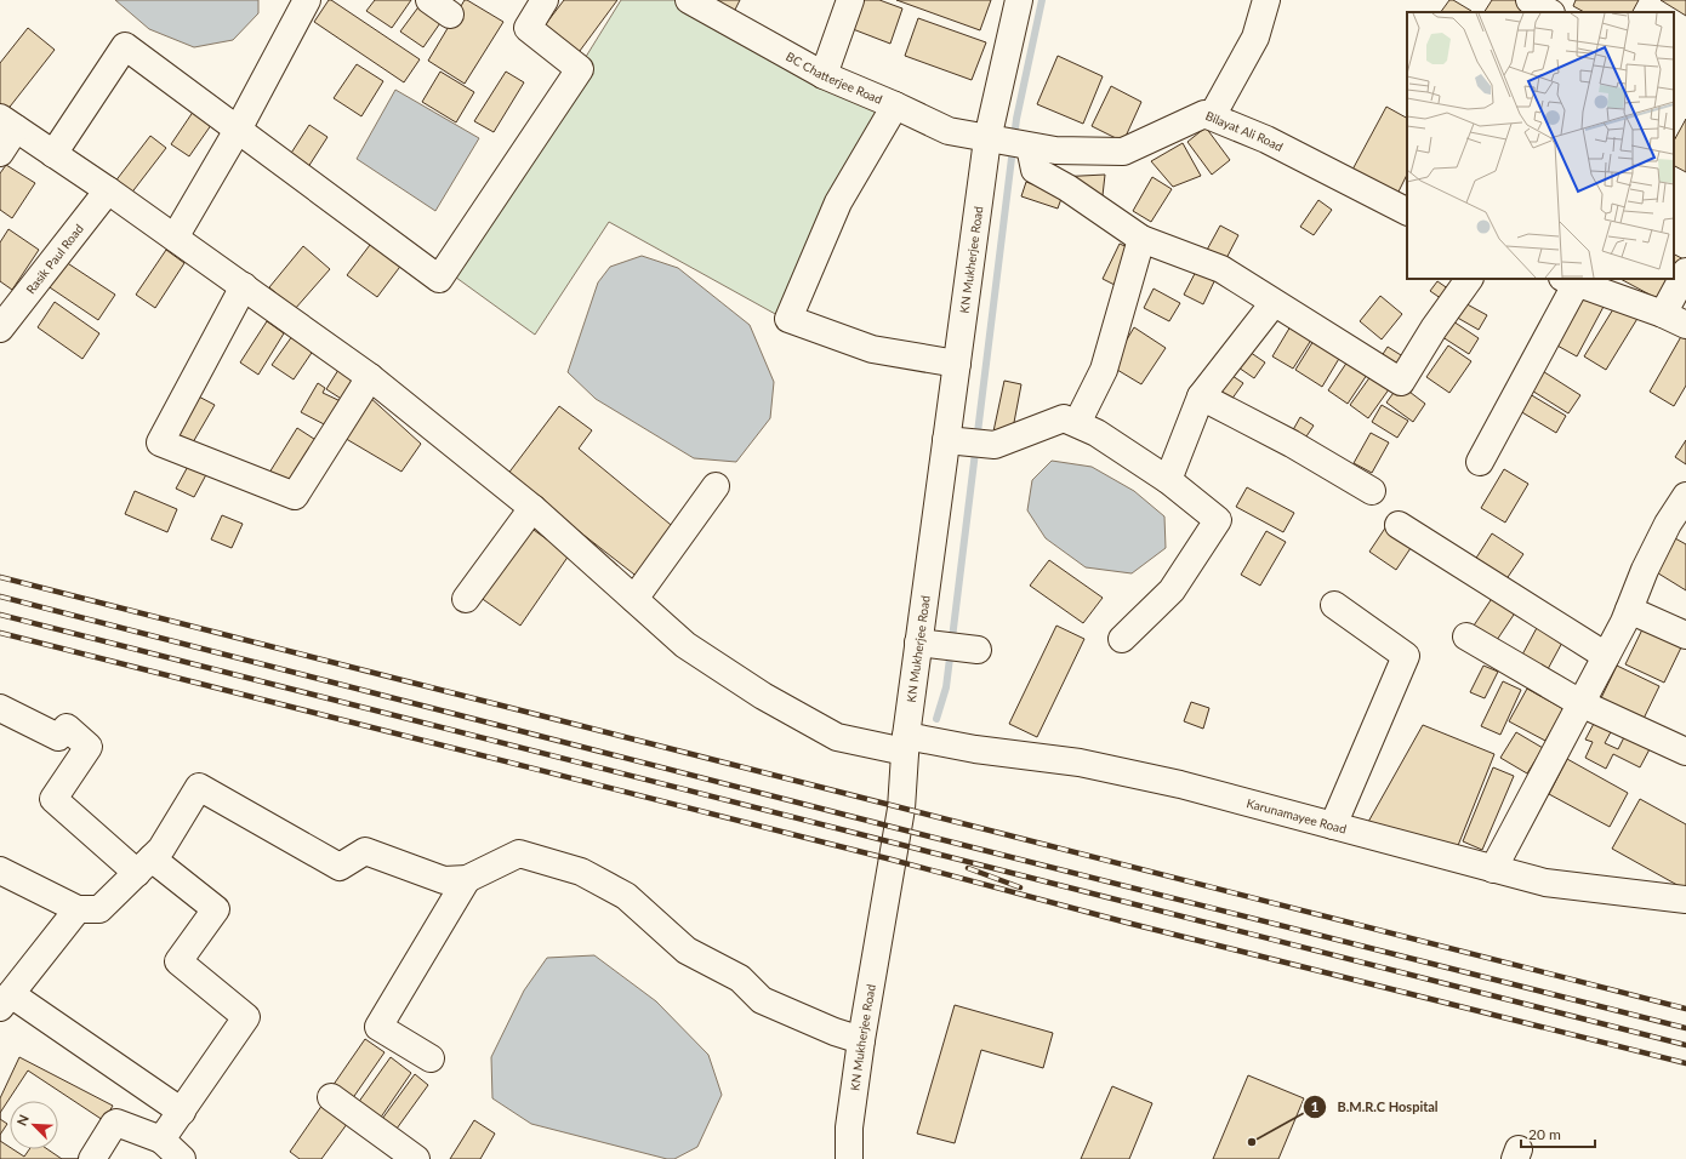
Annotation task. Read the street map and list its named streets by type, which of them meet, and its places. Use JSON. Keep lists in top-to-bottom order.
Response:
{
  "streets": {
    "street": [
      "BC Chatterjee Road",
      "Bilayat Ali Road",
      "Rasik Paul Road",
      "KN Mukherjee Road",
      "Karunamayee Road"
    ]
  },
  "crossings": [
    ["BC Chatterjee Road", "Bilayat Ali Road"],
    ["BC Chatterjee Road", "KN Mukherjee Road"],
    ["Bilayat Ali Road", "KN Mukherjee Road"],
    ["Rasik Paul Road", "Karunamayee Road"],
    ["KN Mukherjee Road", "Karunamayee Road"]
  ],
  "places": ["B.M.R.C Hospital"],
  "scale_bar": "20 m",
  "north": "top left"
}
